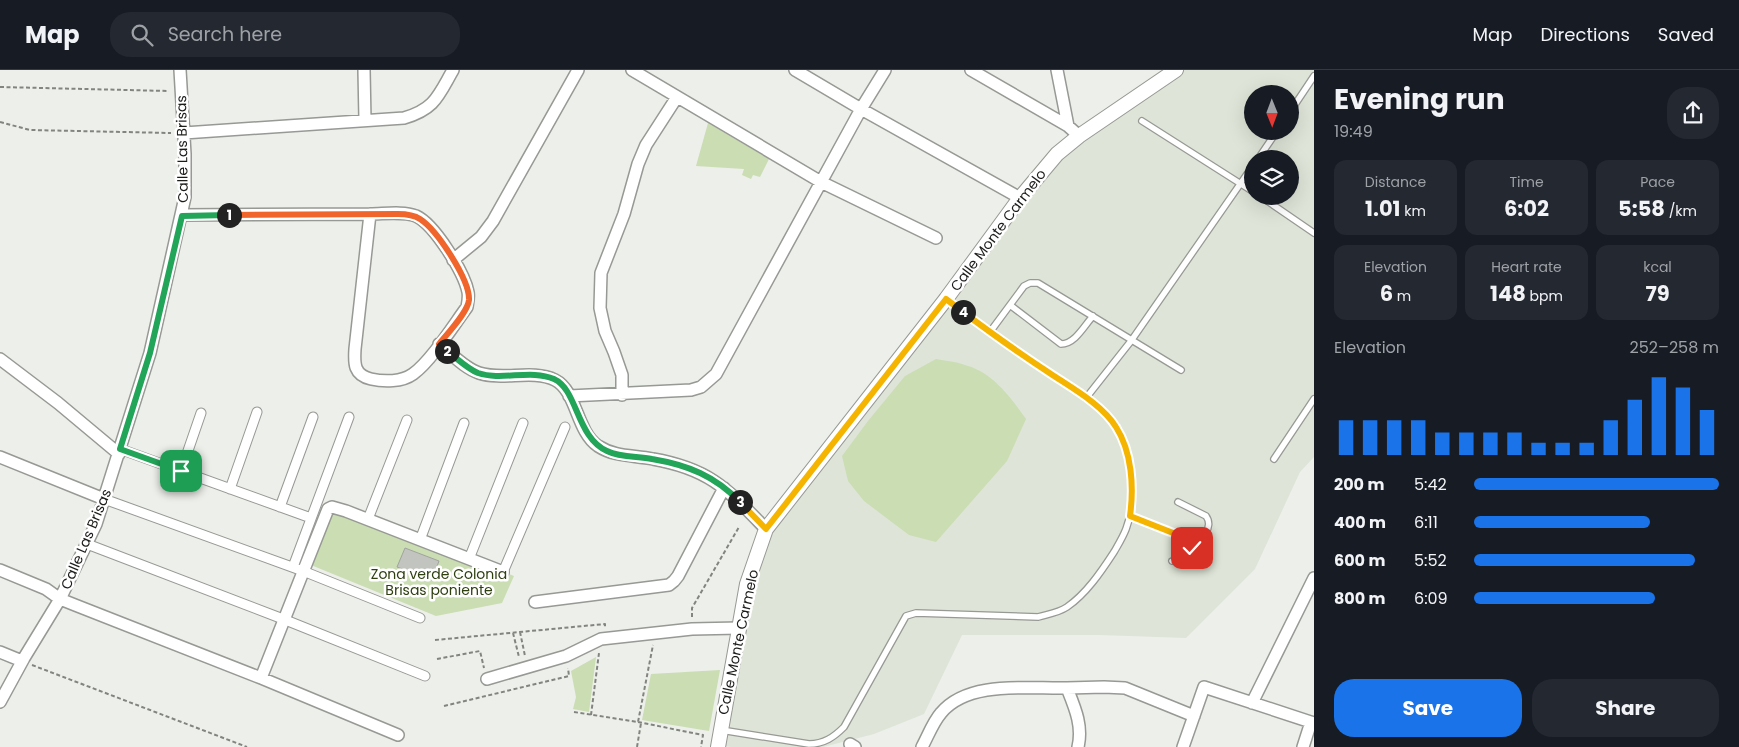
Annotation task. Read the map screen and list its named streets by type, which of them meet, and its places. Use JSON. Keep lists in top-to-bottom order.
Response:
{
  "streets": {
    "street": ["Calle Las Brisas", "Calle Monte Carmelo"]
  },
  "parks": ["Zona verde Colonia Brisas poniente"],
  "north": "bottom",
  "page": {
    "header": "Map",
    "search": "Search here",
    "nav": ["Map", "Directions", "Saved"],
    "heading": ["Evening run", "19:49"],
    "stats": [
      ["Distance", "1.01 km"],
      ["Time", "6:02"],
      ["Pace", "5:58 /km"],
      ["Elevation", "6 m"],
      ["Heart rate", "148 bpm"],
      ["kcal", "79"]
    ],
    "pins": [
      "1",
      "4",
      "2",
      "3"
    ],
    "chart": ["Elevation", "252–258 m"],
    "list": [
      {
        "name": "200 m",
        "note": "5:42"
      },
      {
        "name": "400 m",
        "note": "6:11"
      },
      {
        "name": "600 m",
        "note": "5:52"
      },
      {
        "name": "800 m",
        "note": "6:09"
      }
    ],
    "buttons": ["Save", "Share"]
  }
}
